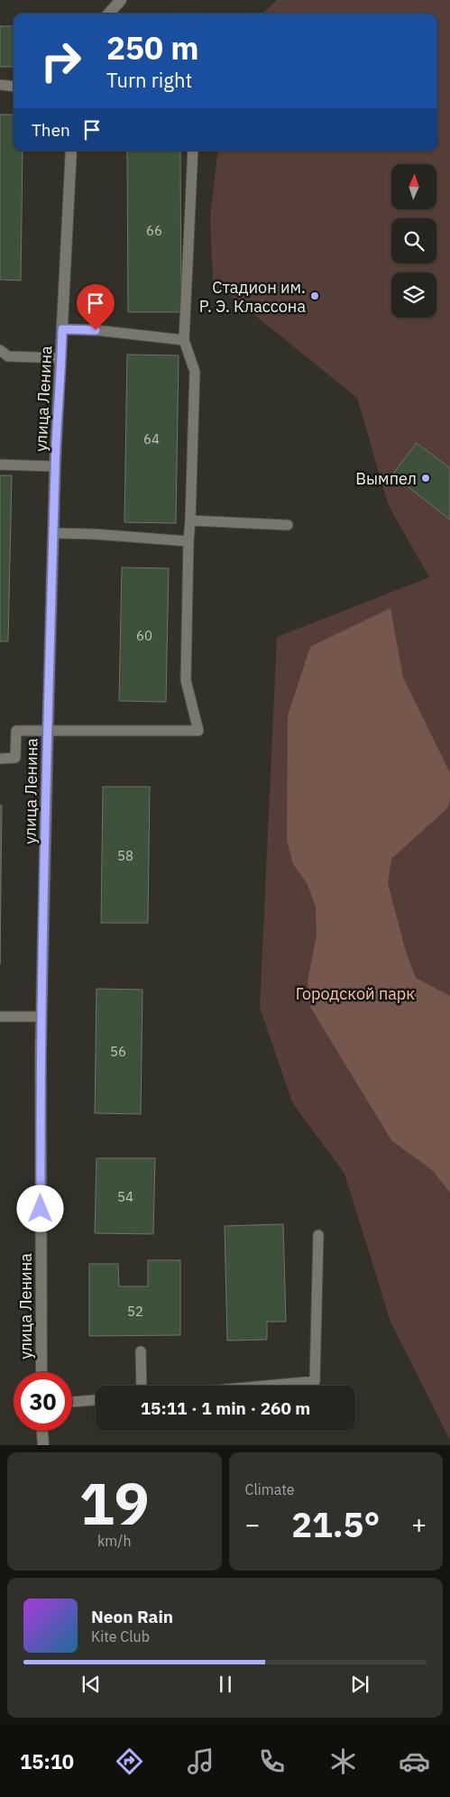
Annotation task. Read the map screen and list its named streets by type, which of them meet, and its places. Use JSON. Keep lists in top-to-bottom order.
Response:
{
  "streets": {
    "street": ["улица Ленина"]
  },
  "parks": ["Городской парк"],
  "places": ["Стадион им. Р. Э. Классона", "Вымпел"],
  "house_numbers": [
    "66",
    "64",
    "60",
    "58",
    "56",
    "54",
    "52"
  ],
  "north": "top",
  "page": {
    "turn": ["250 m", "Turn right"],
    "then": "Then",
    "limit": "30",
    "trip": "15:11 · 1 min · 260 m",
    "tile": [
      ["19", "km/h"],
      "Climate"
    ],
    "heat": ["−", "21.5°", "+"],
    "song": ["Neon Rain", "Kite Club"],
    "tabs": "15:10"
  }
}
